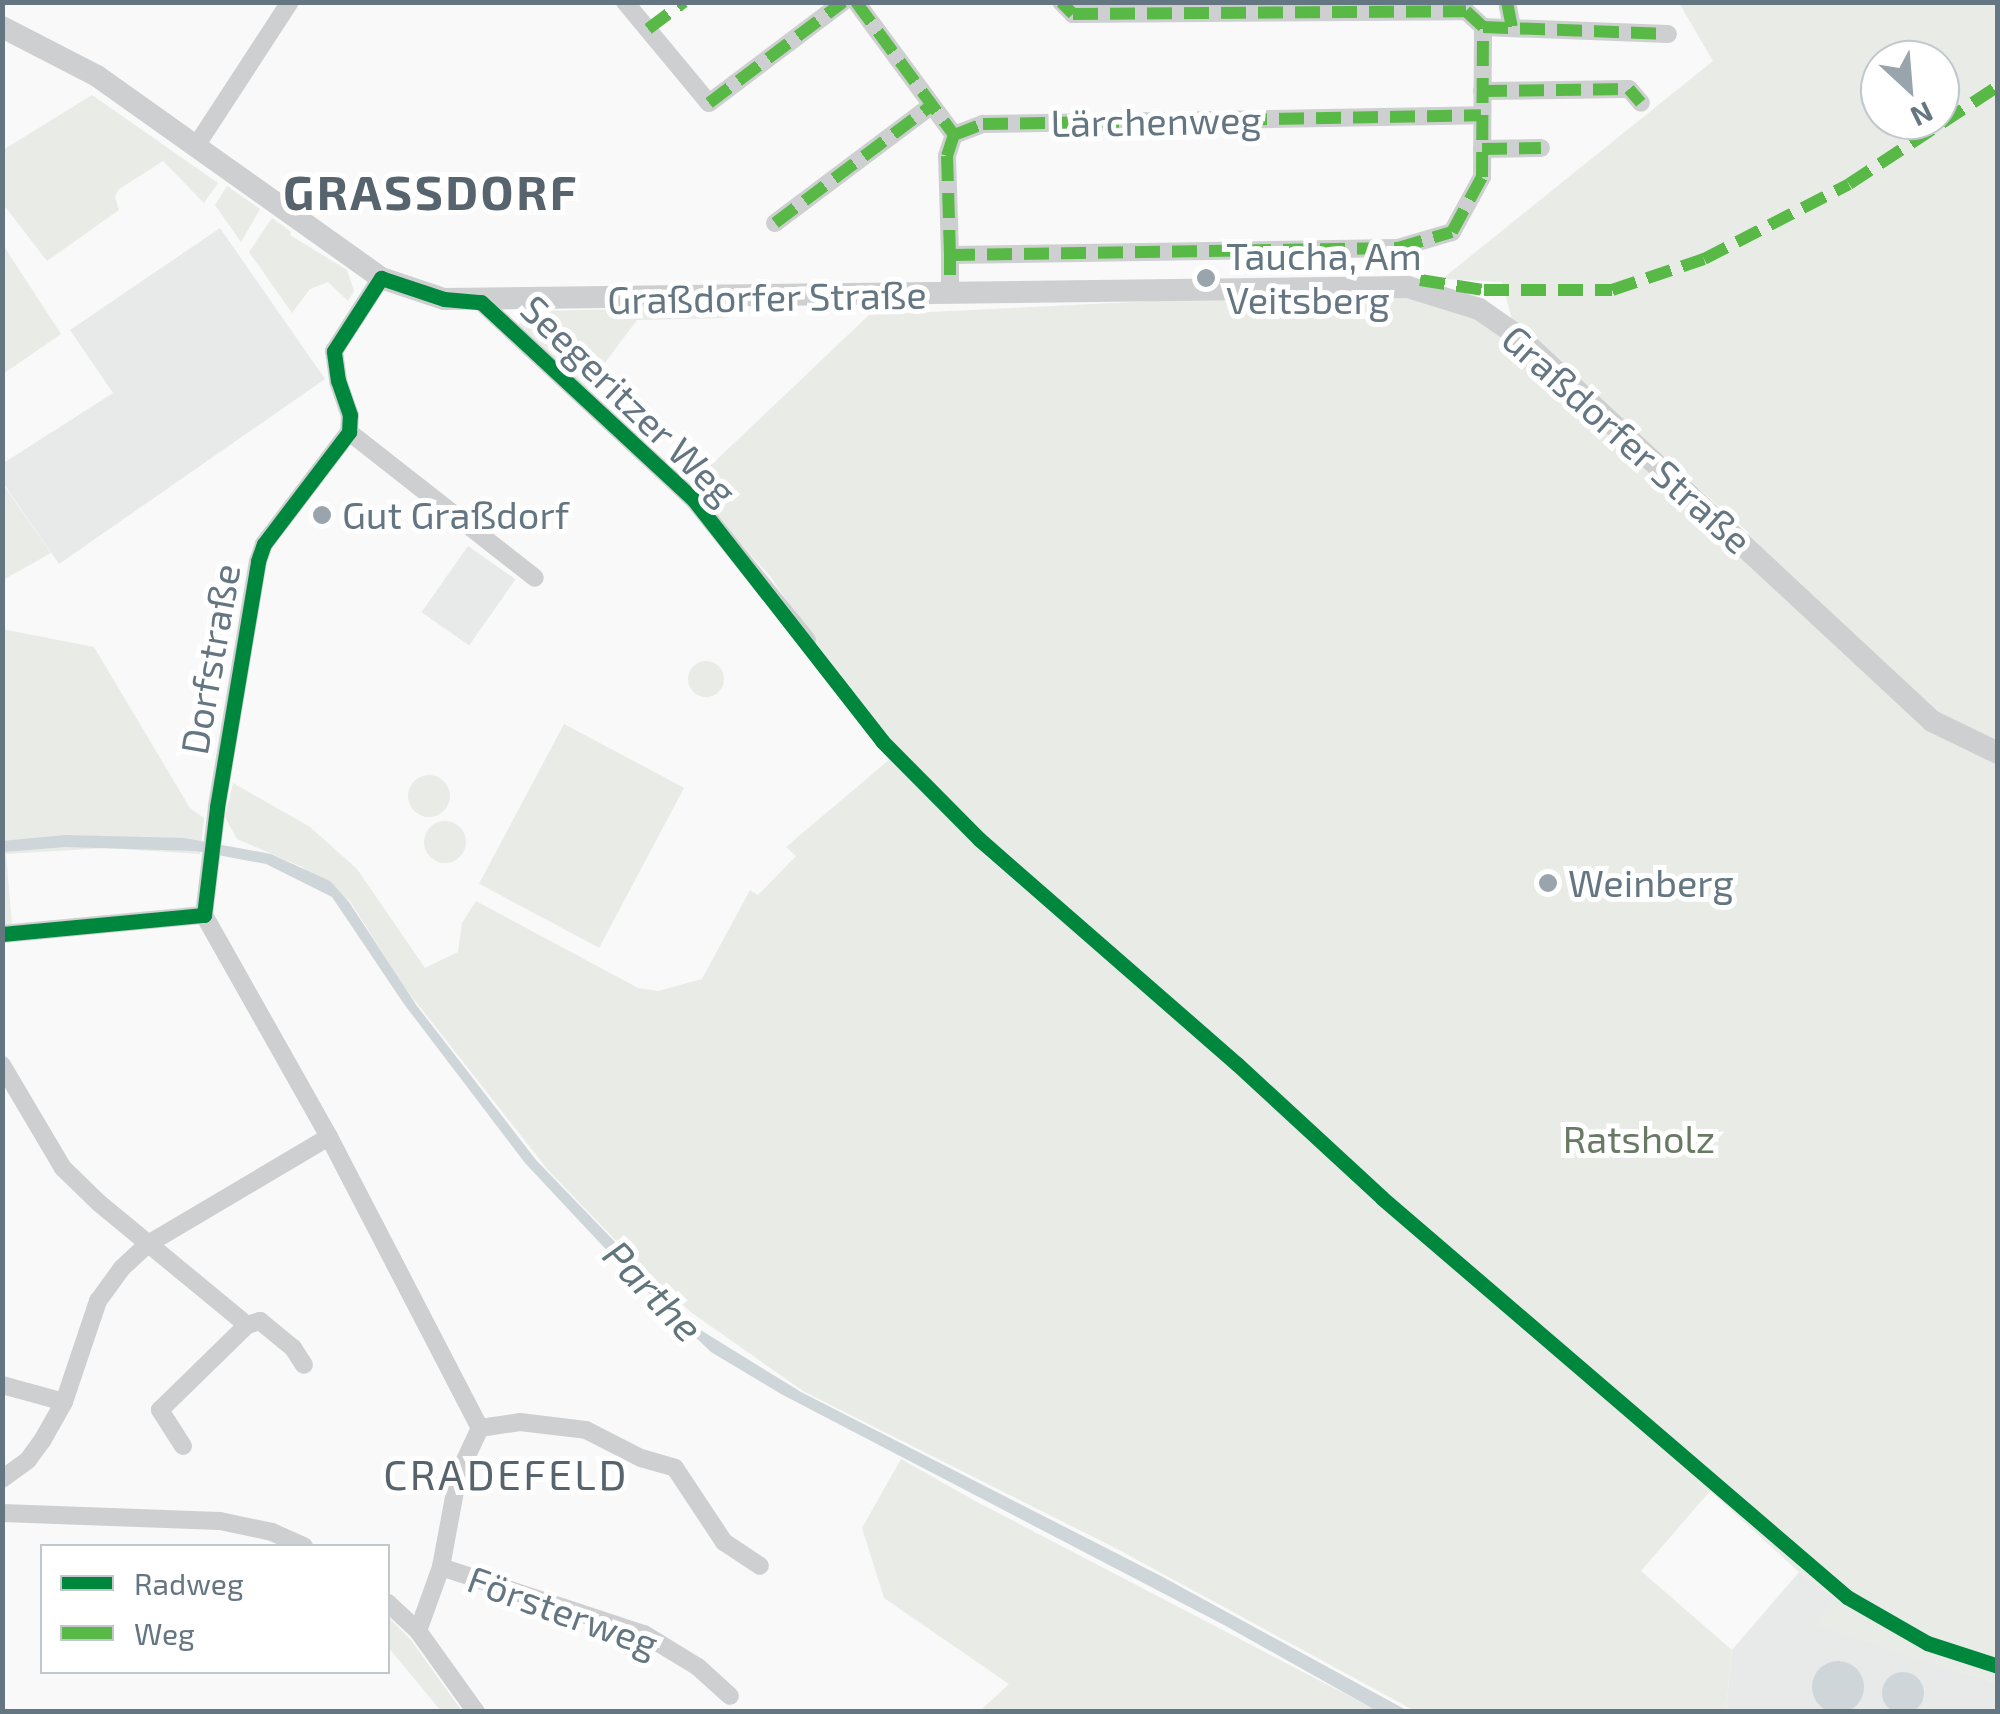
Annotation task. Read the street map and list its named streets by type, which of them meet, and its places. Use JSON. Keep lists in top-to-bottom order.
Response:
{
  "streets": {
    "street": [
      "Lärchenweg",
      "Graßdorfer Straße",
      "Seegeritzer Weg",
      "Dorfstraße",
      "Försterweg"
    ]
  },
  "crossings": [
    ["Lärchenweg", "Graßdorfer Straße"],
    ["Graßdorfer Straße", "Seegeritzer Weg"]
  ],
  "districts": ["GRASSDORF", "CRADEFELD"],
  "water": ["Parthe"],
  "parks": ["Ratsholz"],
  "places": ["Taucha, Am Veitsberg", "Gut Graßdorf", "Weinberg"],
  "legend": ["Radweg", "Weg"],
  "north": "bottom right"
}
